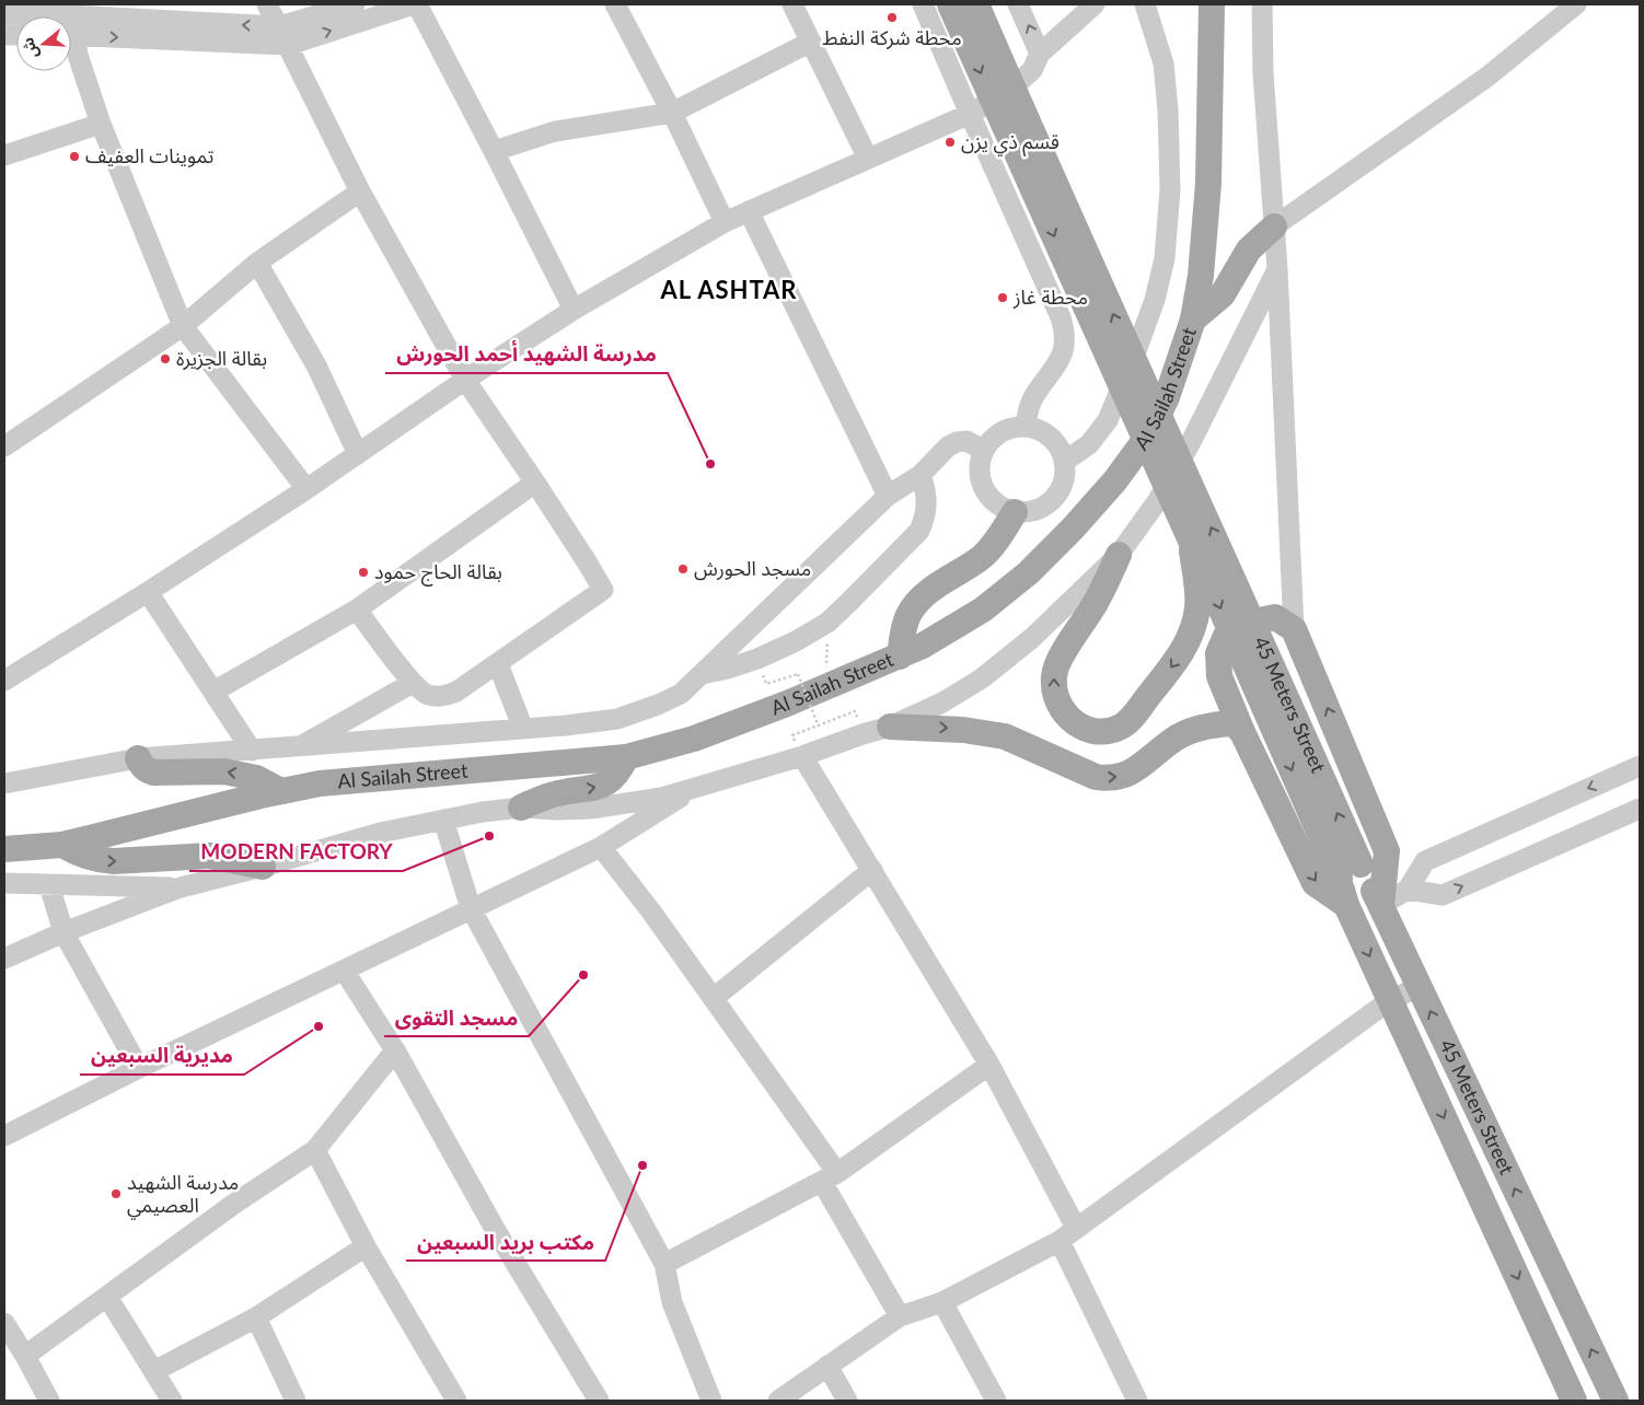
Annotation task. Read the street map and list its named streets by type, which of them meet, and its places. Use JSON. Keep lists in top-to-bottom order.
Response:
{
  "streets": {
    "main road": ["Al Sailah Street", "45 Meters Street"]
  },
  "districts": ["AL ASHTAR"],
  "places": [
    "محطة شركة النفط",
    "قسم ذي يزن",
    "تموينات العفيف",
    "محطة غاز",
    "بقالة الجزيرة",
    "مدرسة الشهيد أحمد الحورش",
    "مسجد الحورش",
    "بقالة الحاج حمود",
    "MODERN FACTORY",
    "مسجد التقوى",
    "مديرية السبعين",
    "مكتب بريد السبعين",
    "مدرسة الشهيد العصيمي"
  ],
  "north": "left"
}
